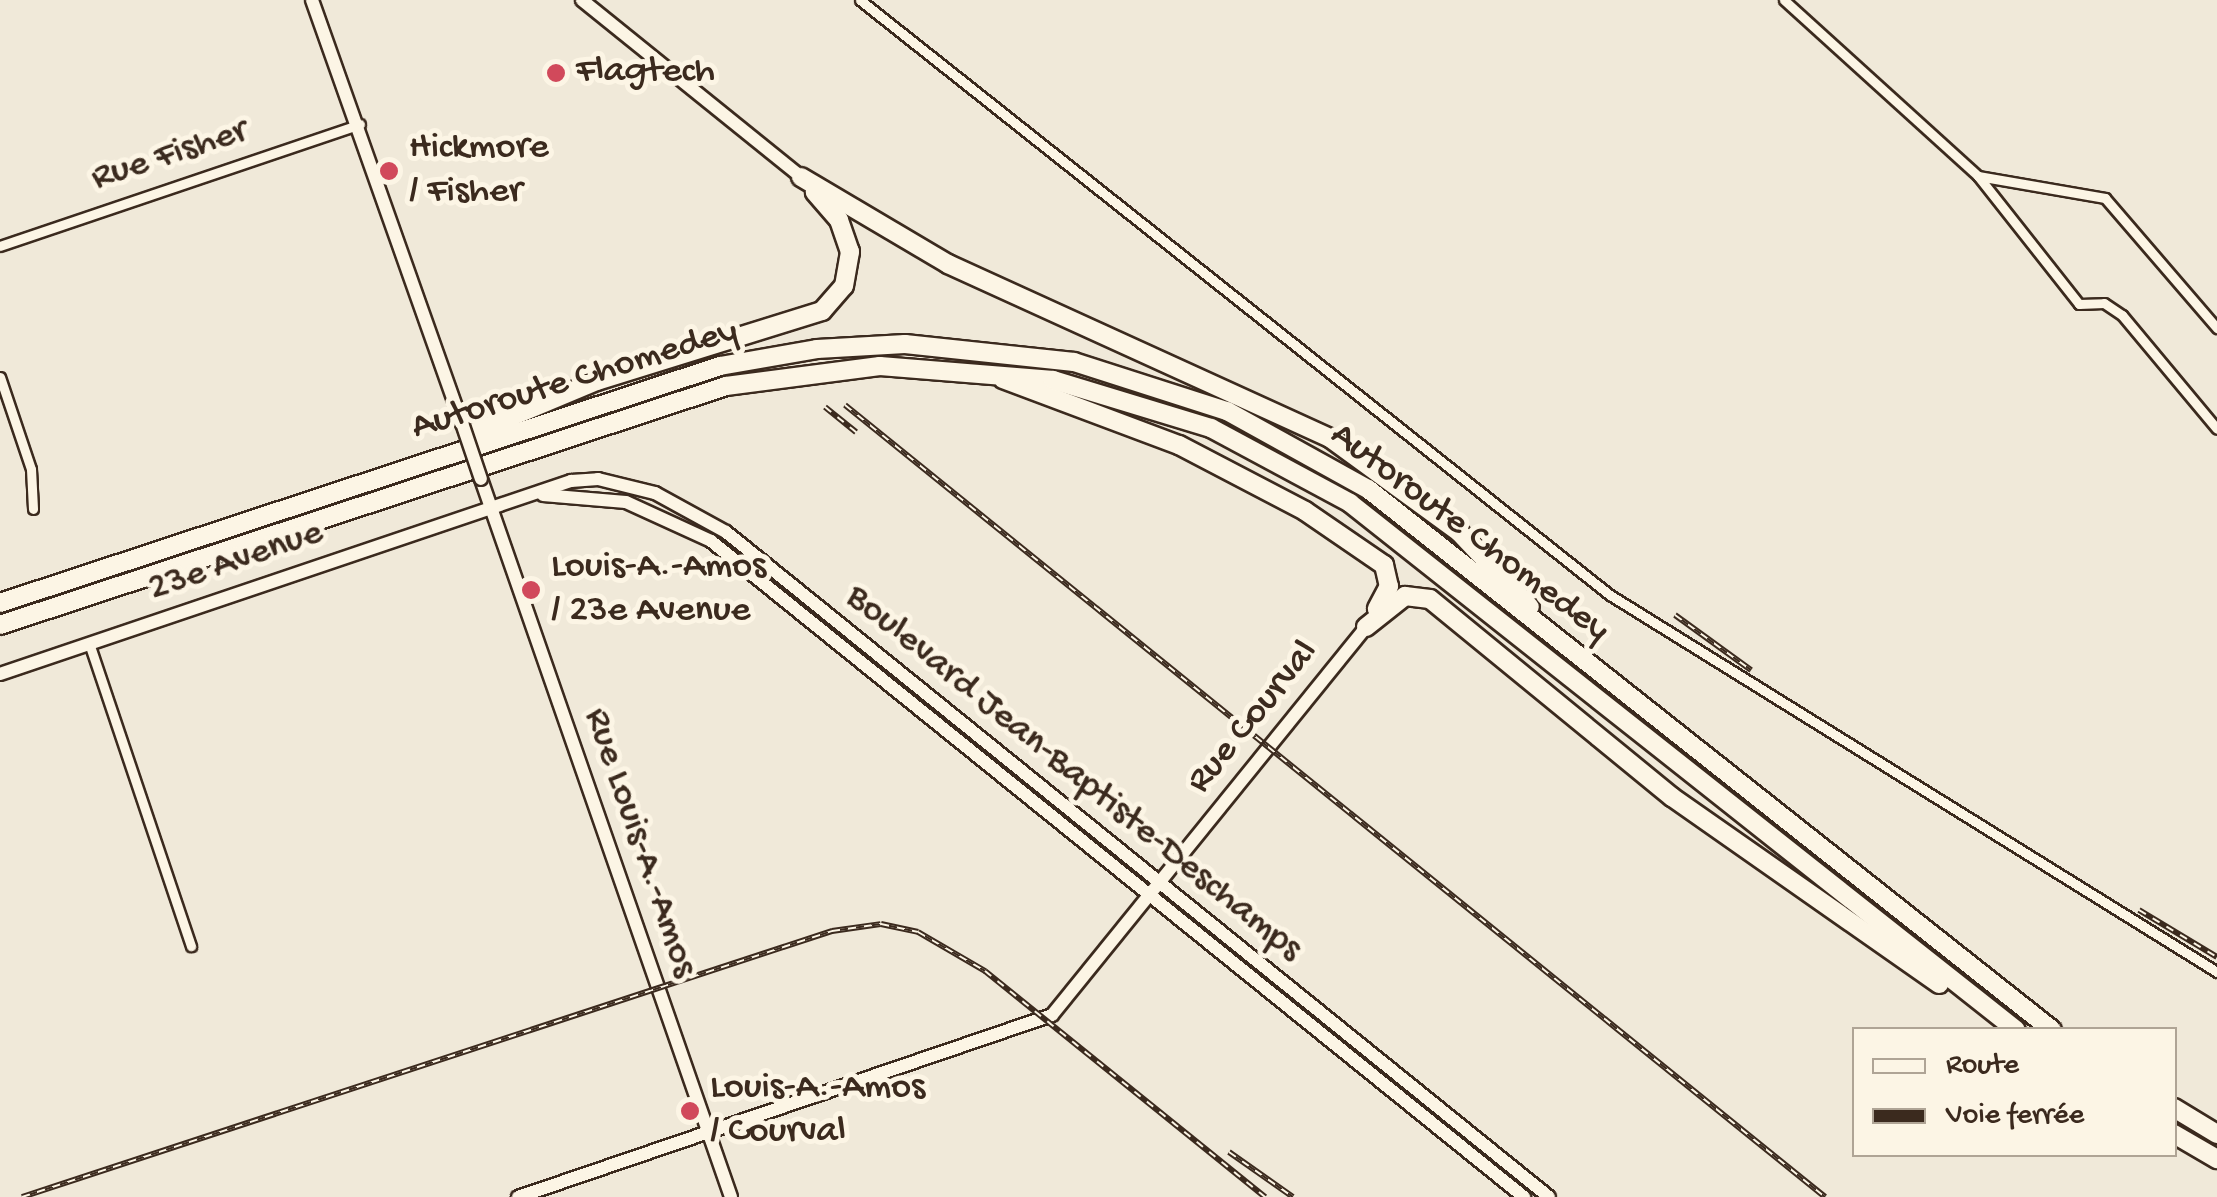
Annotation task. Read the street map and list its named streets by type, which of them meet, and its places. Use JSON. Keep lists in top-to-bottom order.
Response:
{
  "streets": {
    "highway": ["Autoroute Chomedey"],
    "street": [
      "Rue Fisher",
      "23e Avenue",
      "Rue Courval",
      "Boulevard Jean-Baptiste-Deschamps",
      "Rue Louis-A.-Amos"
    ]
  },
  "crossings": [
    ["Rue Fisher", "Rue Louis-A.-Amos"],
    ["23e Avenue", "Boulevard Jean-Baptiste-Deschamps"],
    ["23e Avenue", "Rue Louis-A.-Amos"],
    ["Rue Courval", "Boulevard Jean-Baptiste-Deschamps"],
    ["Rue Courval", "Rue Louis-A.-Amos"],
    ["Boulevard Jean-Baptiste-Deschamps", "Rue Louis-A.-Amos"]
  ],
  "places": [
    "Flagtech",
    "Hickmore / Fisher",
    "Louis-A.-Amos / 23e Avenue",
    "Louis-A.-Amos / Courval"
  ],
  "legend": ["Route", "Voie ferrée"]
}
